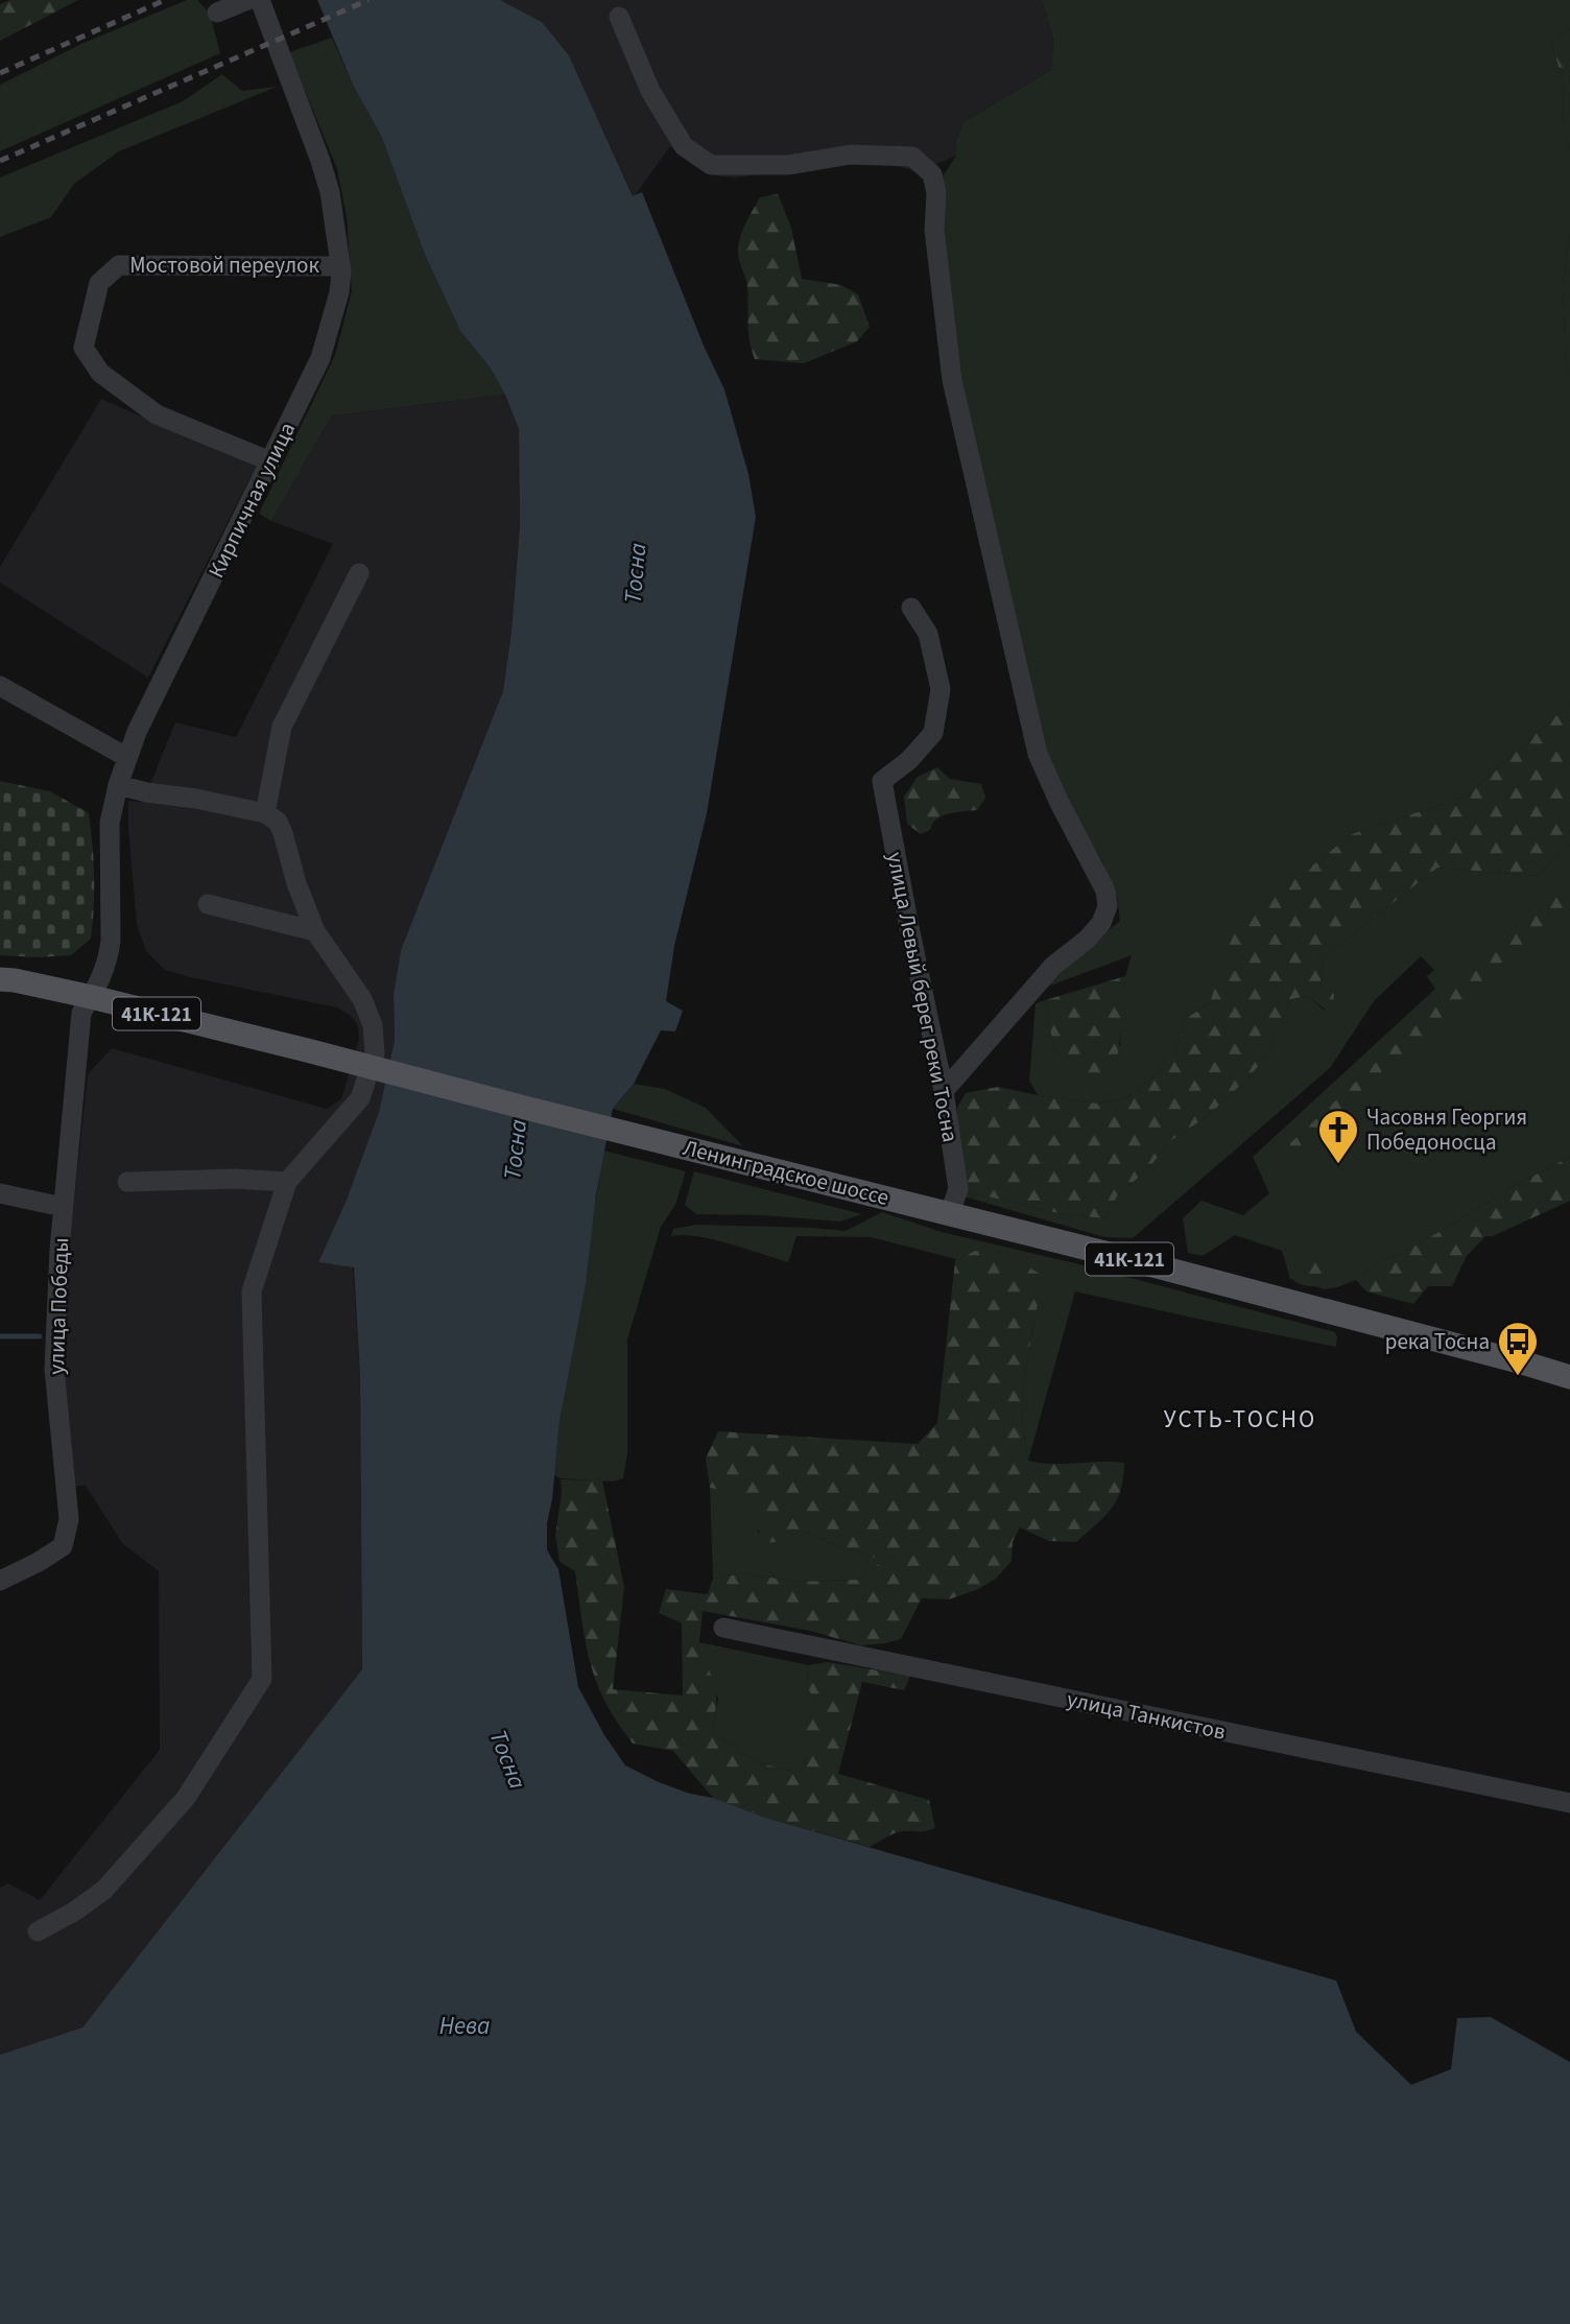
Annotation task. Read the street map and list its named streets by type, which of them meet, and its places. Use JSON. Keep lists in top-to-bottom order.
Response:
{
  "streets": {
    "main road": ["41К-121", "Ленинградское шоссе"],
    "street": [
      "Мостовой переулок",
      "Кирпичная улица",
      "улица Левый берег реки Тосна",
      "улица Победы",
      "улица Танкистов"
    ]
  },
  "crossings": [
    ["Мостовой переулок", "Кирпичная улица"],
    ["Кирпичная улица", "Ленинградское шоссе"],
    ["Кирпичная улица", "улица Победы"],
    ["улица Левый берег реки Тосна", "Ленинградское шоссе"],
    ["Ленинградское шоссе", "улица Победы"]
  ],
  "districts": ["УСТЬ-ТОСНО"],
  "water": ["Тосна", "Нева"],
  "places": {
    "church": ["Часовня Георгия Победоносца"],
    "bus stop": ["река Тосна"]
  }
}
